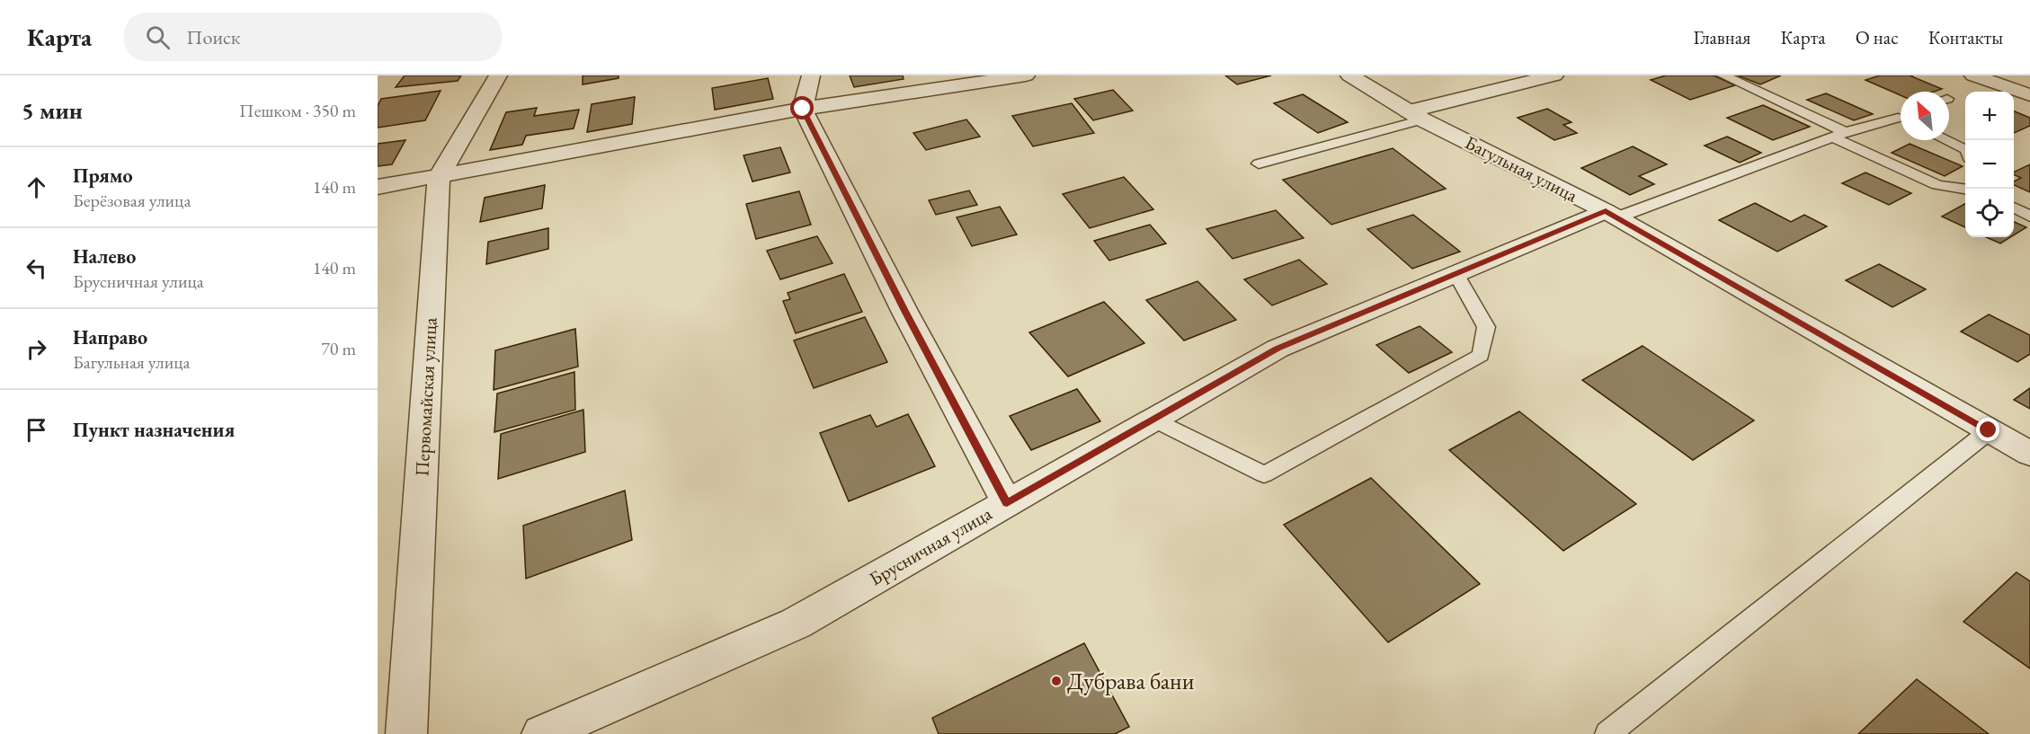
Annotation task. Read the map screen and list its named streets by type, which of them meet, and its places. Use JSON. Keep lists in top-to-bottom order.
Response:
{
  "streets": {
    "street": ["Багульная улица", "Первомайская улица", "Брусничная улица"]
  },
  "crossings": [
    ["Багульная улица", "Брусничная улица"]
  ],
  "places": ["Дубрава бани"],
  "north": "top left",
  "page": {
    "header": "Карта",
    "search": "Поиск",
    "nav": [
      "Главная",
      "Карта",
      "О нас",
      "Контакты"
    ],
    "heading": ["5 мин", "Пешком · 350 m"],
    "map_buttons": ["+", "−"],
    "list": [
      ["Прямо", "Берёзовая улица", "140 m"],
      ["Налево", "Брусничная улица", "140 m"],
      ["Направо", "Багульная улица", "70 m"],
      "Пункт назначения"
    ]
  }
}
